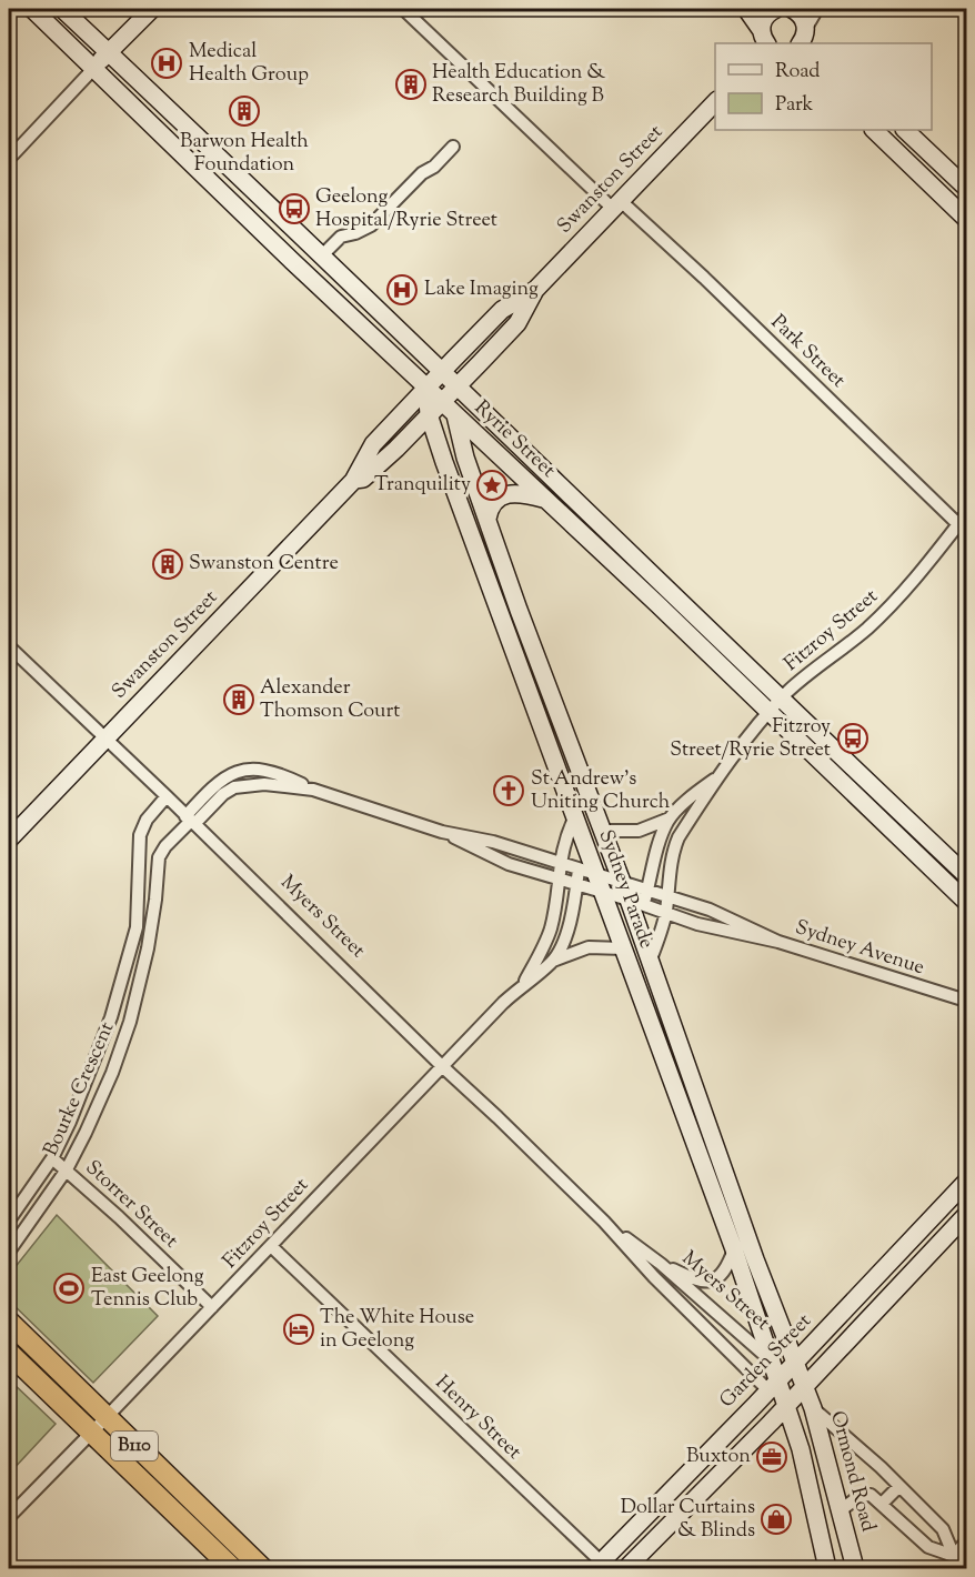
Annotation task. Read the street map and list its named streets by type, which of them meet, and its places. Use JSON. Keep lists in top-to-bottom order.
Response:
{
  "streets": {
    "highway": ["B110"],
    "street": [
      "Swanston Street",
      "Park Street",
      "Ryrie Street",
      "Fitzroy Street",
      "Sydney Parade",
      "Myers Street",
      "Sydney Avenue",
      "Bourke Crescent",
      "Storrer Street",
      "Garden Street",
      "Henry Street",
      "Ormond Road"
    ]
  },
  "crossings": [
    ["Swanston Street", "Park Street"],
    ["Swanston Street", "Ryrie Street"],
    ["Swanston Street", "Sydney Parade"],
    ["Swanston Street", "Myers Street"],
    ["Park Street", "Fitzroy Street"],
    ["Ryrie Street", "Fitzroy Street"],
    ["Ryrie Street", "Sydney Parade"],
    ["Fitzroy Street", "Sydney Parade"],
    ["Fitzroy Street", "Myers Street"],
    ["Fitzroy Street", "Sydney Avenue"],
    ["Fitzroy Street", "Storrer Street"],
    ["Fitzroy Street", "Henry Street"],
    ["Fitzroy Street", "B110"],
    ["Sydney Parade", "Myers Street"],
    ["Sydney Parade", "Sydney Avenue"],
    ["Sydney Parade", "Garden Street"],
    ["Sydney Parade", "Ormond Road"],
    ["Myers Street", "Sydney Avenue"],
    ["Myers Street", "Bourke Crescent"],
    ["Myers Street", "Garden Street"],
    ["Sydney Avenue", "Bourke Crescent"],
    ["Bourke Crescent", "Storrer Street"],
    ["Garden Street", "Henry Street"]
  ],
  "places": {
    "hospital": ["Medical Health Group", "Lake Imaging"],
    "building": [
      "Health Education & Research Building B",
      "Barwon Health Foundation",
      "Swanston Centre",
      "Alexander Thomson Court"
    ],
    "bus stop": ["Geelong Hospital/Ryrie Street", "Fitzroy Street/Ryrie Street"],
    "place": ["Tranquility"],
    "church": ["St Andrew's Uniting Church"],
    "sports": ["East Geelong Tennis Club"],
    "hotel": ["The White House in Geelong"],
    "office": ["Buxton"],
    "shop": ["Dollar Curtains & Blinds"]
  },
  "legend": ["Road", "Park"]
}
